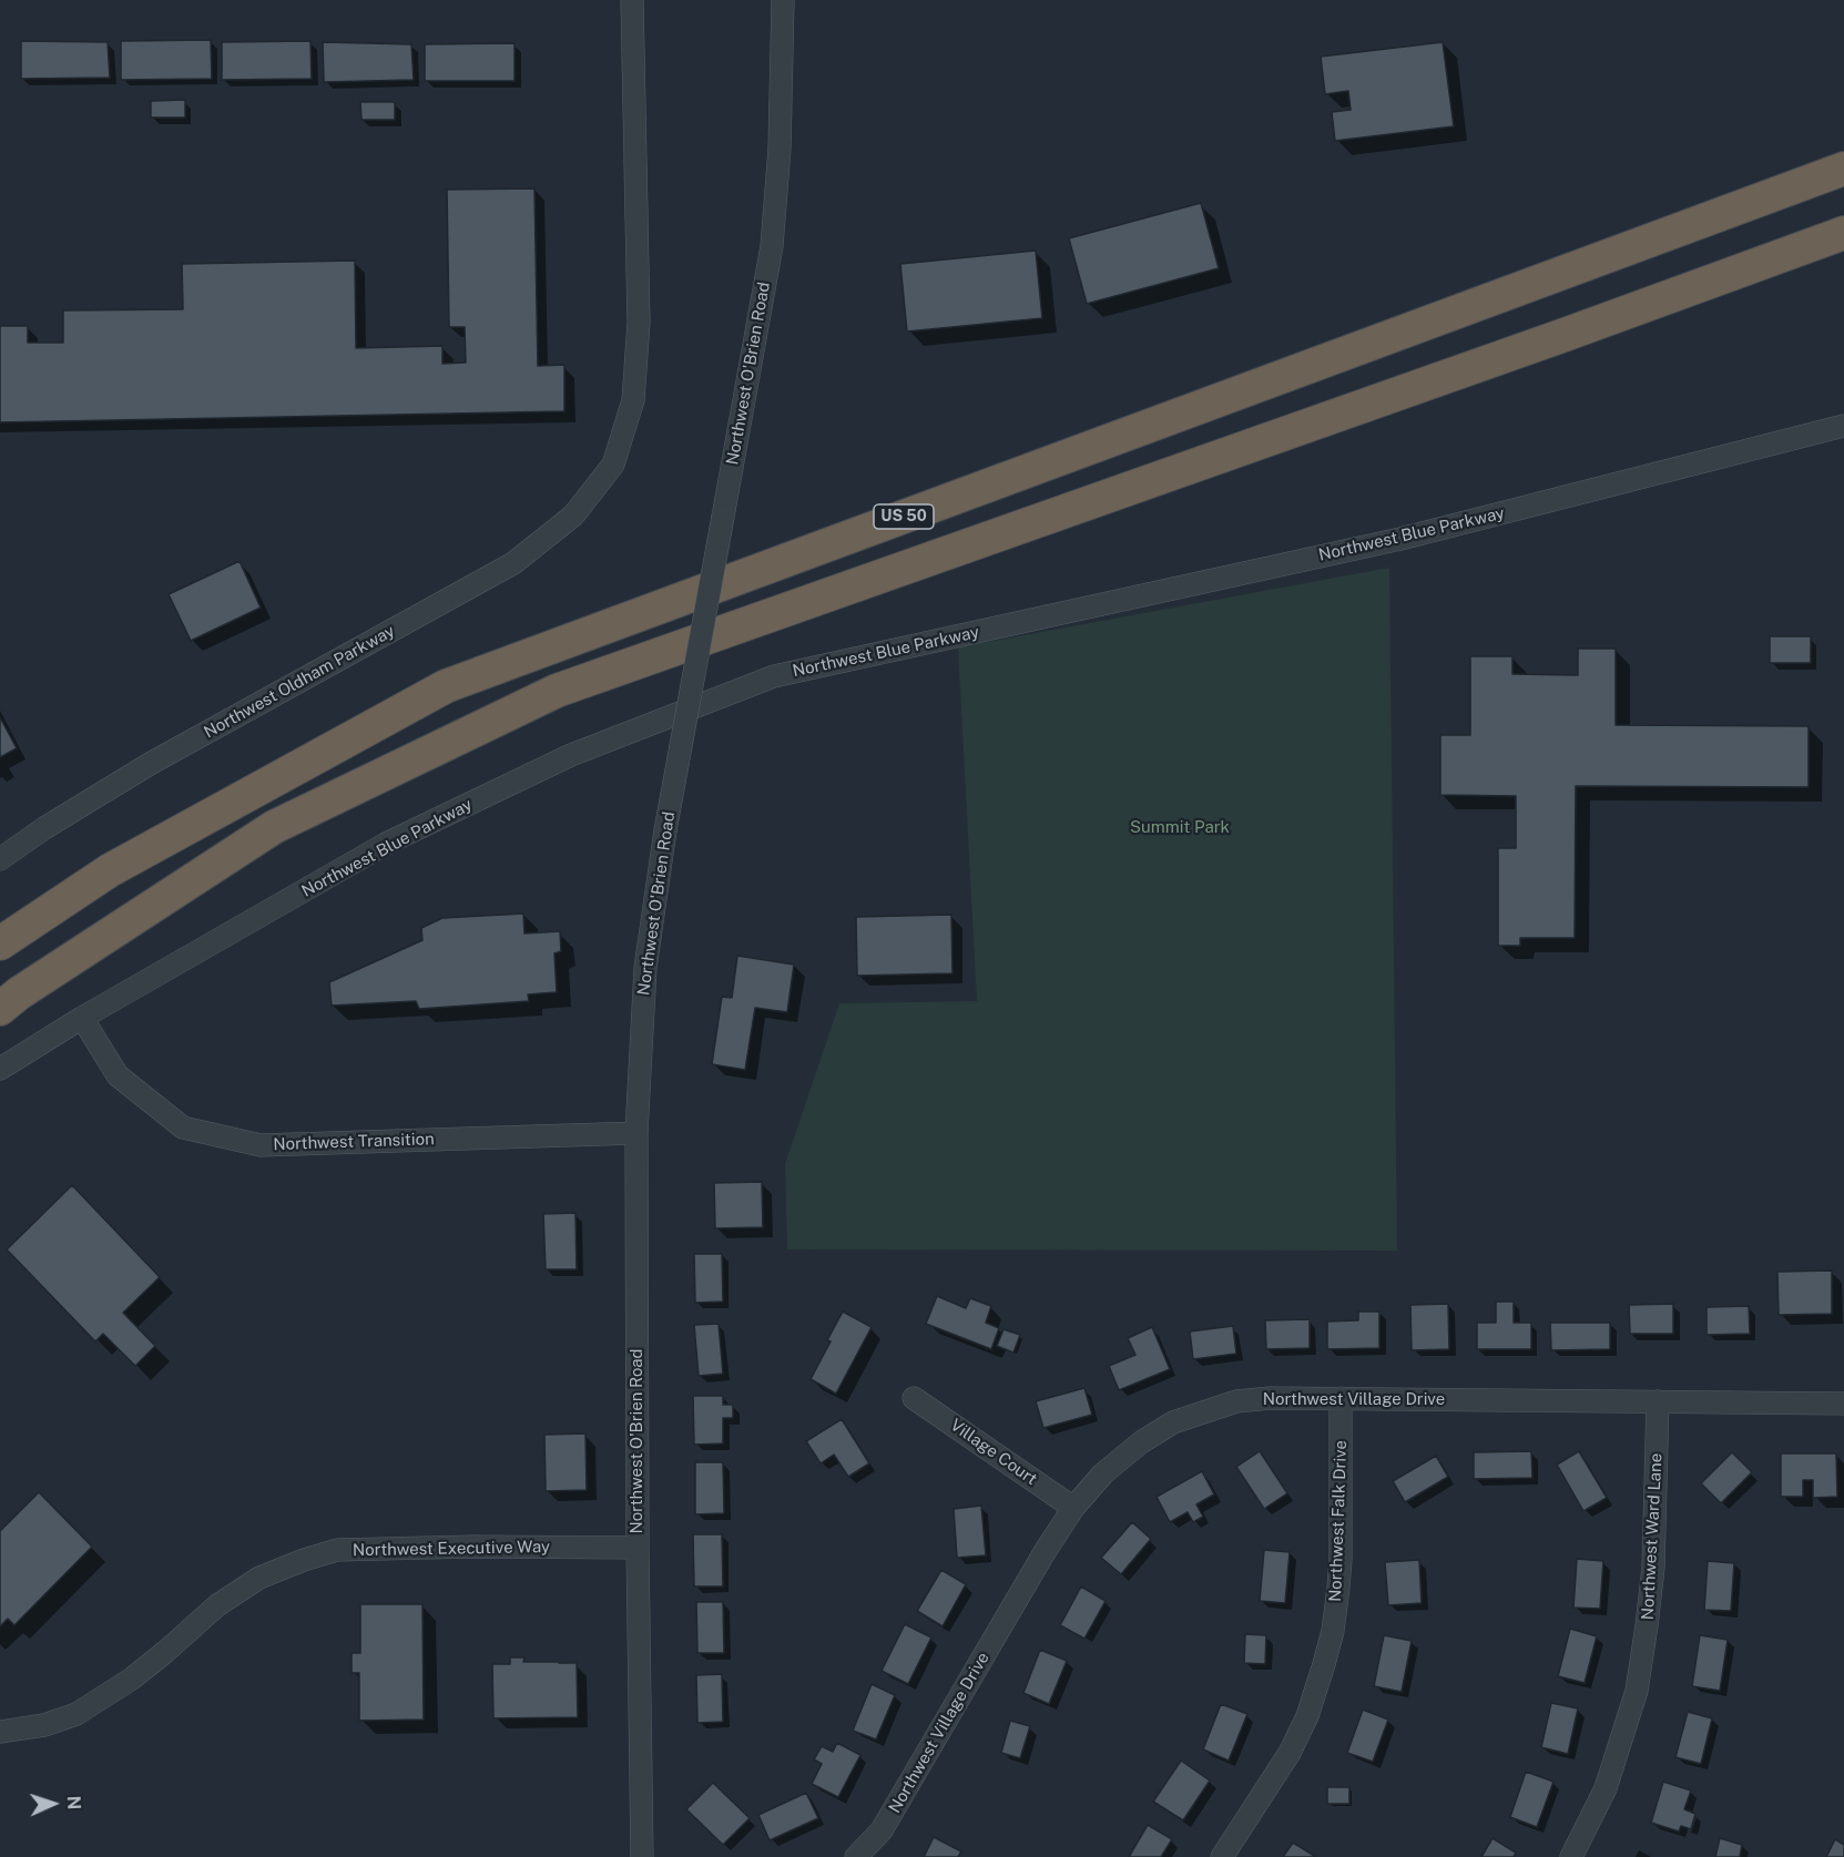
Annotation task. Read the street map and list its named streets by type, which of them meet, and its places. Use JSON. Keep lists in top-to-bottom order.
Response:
{
  "streets": {
    "highway": ["US 50"],
    "street": [
      "Northwest O'Brien Road",
      "Northwest Blue Parkway",
      "Northwest Oldham Parkway",
      "Northwest Transition",
      "Northwest Village Drive",
      "Village Court",
      "Northwest Falk Drive",
      "Northwest Ward Lane",
      "Northwest Executive Way"
    ]
  },
  "crossings": [
    ["Northwest O'Brien Road", "Northwest Transition"],
    ["Northwest O'Brien Road", "Northwest Executive Way"],
    ["Northwest Blue Parkway", "Northwest Transition"],
    ["Northwest Village Drive", "Village Court"],
    ["Northwest Village Drive", "Northwest Falk Drive"],
    ["Northwest Village Drive", "Northwest Ward Lane"]
  ],
  "parks": ["Summit Park"],
  "north": "right"
}
